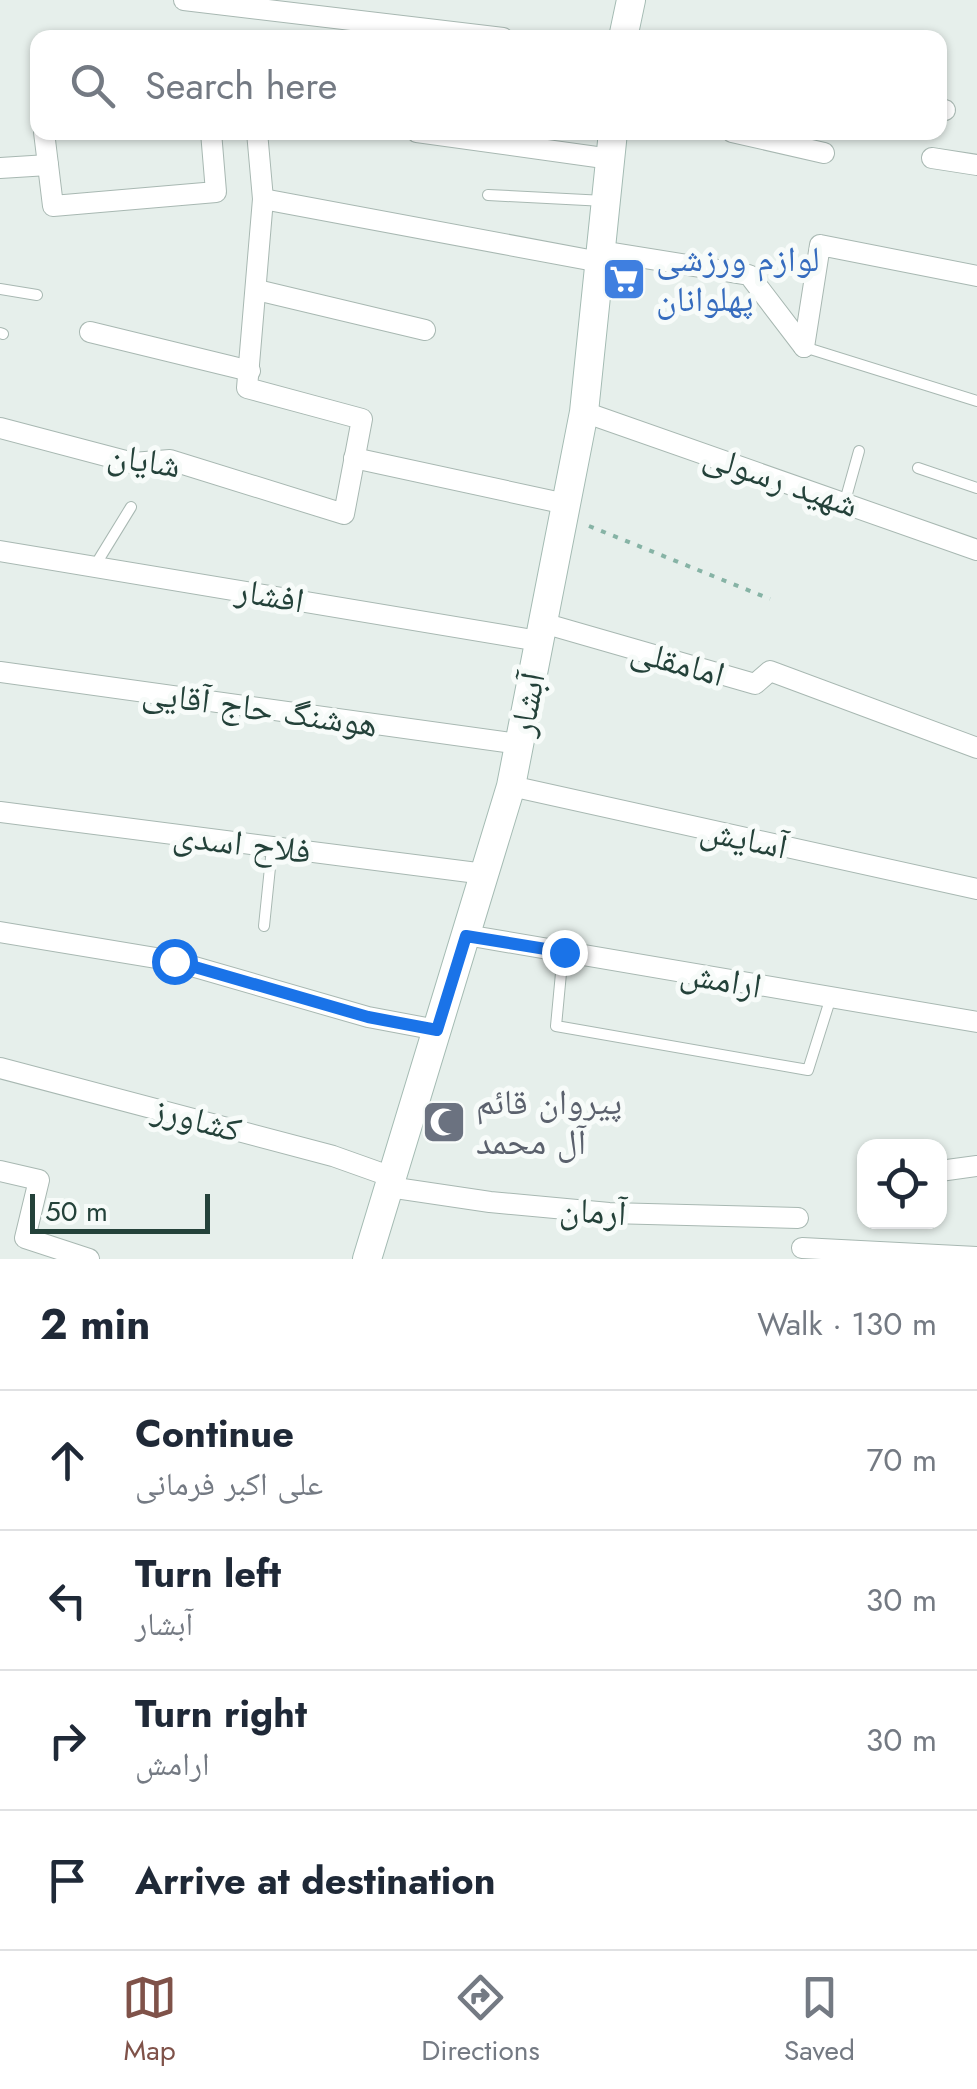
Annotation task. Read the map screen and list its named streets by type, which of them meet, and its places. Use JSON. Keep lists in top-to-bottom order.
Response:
{
  "streets": {
    "street": [
      "شایان",
      "شهید رسولی",
      "افشار",
      "امامقلی",
      "آبشار",
      "هوشنگ حاج آقایی",
      "آسایش",
      "فلاح اسدی",
      "ارامش",
      "کشاورز",
      "آرمان"
    ]
  },
  "crossings": [
    ["شهید رسولی", "آبشار"],
    ["افشار", "امامقلی"],
    ["افشار", "آبشار"],
    ["امامقلی", "آبشار"],
    ["آبشار", "هوشنگ حاج آقایی"],
    ["آبشار", "آسایش"],
    ["آبشار", "فلاح اسدی"],
    ["آبشار", "ارامش"],
    ["آبشار", "کشاورز"],
    ["آبشار", "آرمان"],
    ["کشاورز", "آرمان"]
  ],
  "places": {
    "supermarket": ["لوازم ورزشی پهلوانان"],
    "mosque": ["پیروان قائم آل محمد"]
  },
  "scale_bar": "50 m",
  "page": {
    "search": "Search here",
    "scale": "50 m",
    "heading": ["2 min", "Walk · 130 m"],
    "list": [
      ["Continue", "علی اکبر فرمانی", "70 m"],
      ["Turn left", "آبشار", "30 m"],
      ["Turn right", "ارامش", "30 m"],
      "Arrive at destination"
    ],
    "nav": ["Map", "Directions", "Saved"]
  }
}
